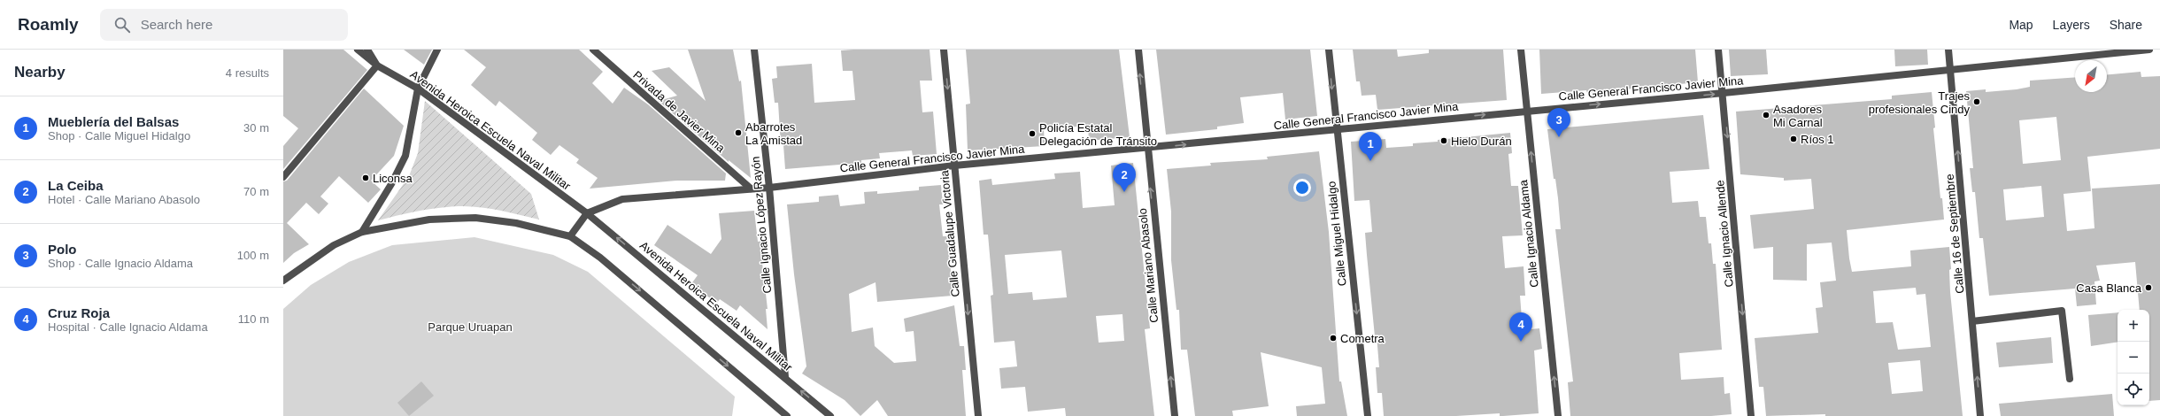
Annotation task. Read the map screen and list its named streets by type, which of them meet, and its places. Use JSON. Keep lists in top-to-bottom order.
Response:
{
  "streets": {
    "street": [
      "Calle General Francisco Javier Mina",
      "Privada de Javier Mina",
      "Avenida Heroica Escuela Naval Militar",
      "Calle Ignacio López Rayón",
      "Calle Guadalupe Victoria",
      "Calle Miguel Hidalgo",
      "Calle Ignacio Aldama",
      "Calle Ignacio Allende",
      "Calle 16 de Septiembre",
      "Calle Mariano Abasolo"
    ]
  },
  "crossings": [
    ["Calle General Francisco Javier Mina", "Privada de Javier Mina"],
    ["Calle General Francisco Javier Mina", "Avenida Heroica Escuela Naval Militar"],
    ["Calle General Francisco Javier Mina", "Calle Ignacio López Rayón"],
    ["Calle General Francisco Javier Mina", "Calle Guadalupe Victoria"],
    ["Calle General Francisco Javier Mina", "Calle Miguel Hidalgo"],
    ["Calle General Francisco Javier Mina", "Calle Ignacio Aldama"],
    ["Calle General Francisco Javier Mina", "Calle Ignacio Allende"],
    ["Calle General Francisco Javier Mina", "Calle 16 de Septiembre"],
    ["Calle General Francisco Javier Mina", "Calle Mariano Abasolo"],
    ["Avenida Heroica Escuela Naval Militar", "Calle Ignacio López Rayón"]
  ],
  "one_way": [
    "Calle General Francisco Javier Mina",
    "Calle Guadalupe Victoria",
    "Calle Miguel Hidalgo",
    "Calle Ignacio Aldama",
    "Calle Ignacio Allende",
    "Calle 16 de Septiembre",
    "Calle Mariano Abasolo"
  ],
  "parks": ["Parque Uruapan"],
  "places": [
    "Trajes profesionales Cindy",
    "Asadores Mi Carnal",
    "Abarrotes La Amistad",
    "Policía Estatal Delegación de Tránsito",
    "Ríos 1",
    "Hielo Durán",
    "Liconsa",
    "Casa Blanca",
    "Cometra"
  ],
  "north": "bottom left",
  "page": {
    "header": "Roamly",
    "search": "Search here",
    "nav": ["Map", "Layers", "Share"],
    "heading": ["Nearby", "4 results"],
    "list": [
      {
        "mark": "1",
        "name": "Mueblería del Balsas",
        "note": "Shop · Calle Miguel Hidalgo",
        "value": "30 m"
      },
      {
        "mark": "2",
        "name": "La Ceiba",
        "note": "Hotel · Calle Mariano Abasolo",
        "value": "70 m"
      },
      {
        "mark": "3",
        "name": "Polo",
        "note": "Shop · Calle Ignacio Aldama",
        "value": "100 m"
      },
      {
        "mark": "4",
        "name": "Cruz Roja",
        "note": "Hospital · Calle Ignacio Aldama",
        "value": "110 m"
      }
    ],
    "pins": [
      "3",
      "1",
      "2",
      "4"
    ],
    "map_buttons": ["+", "−"]
  }
}
